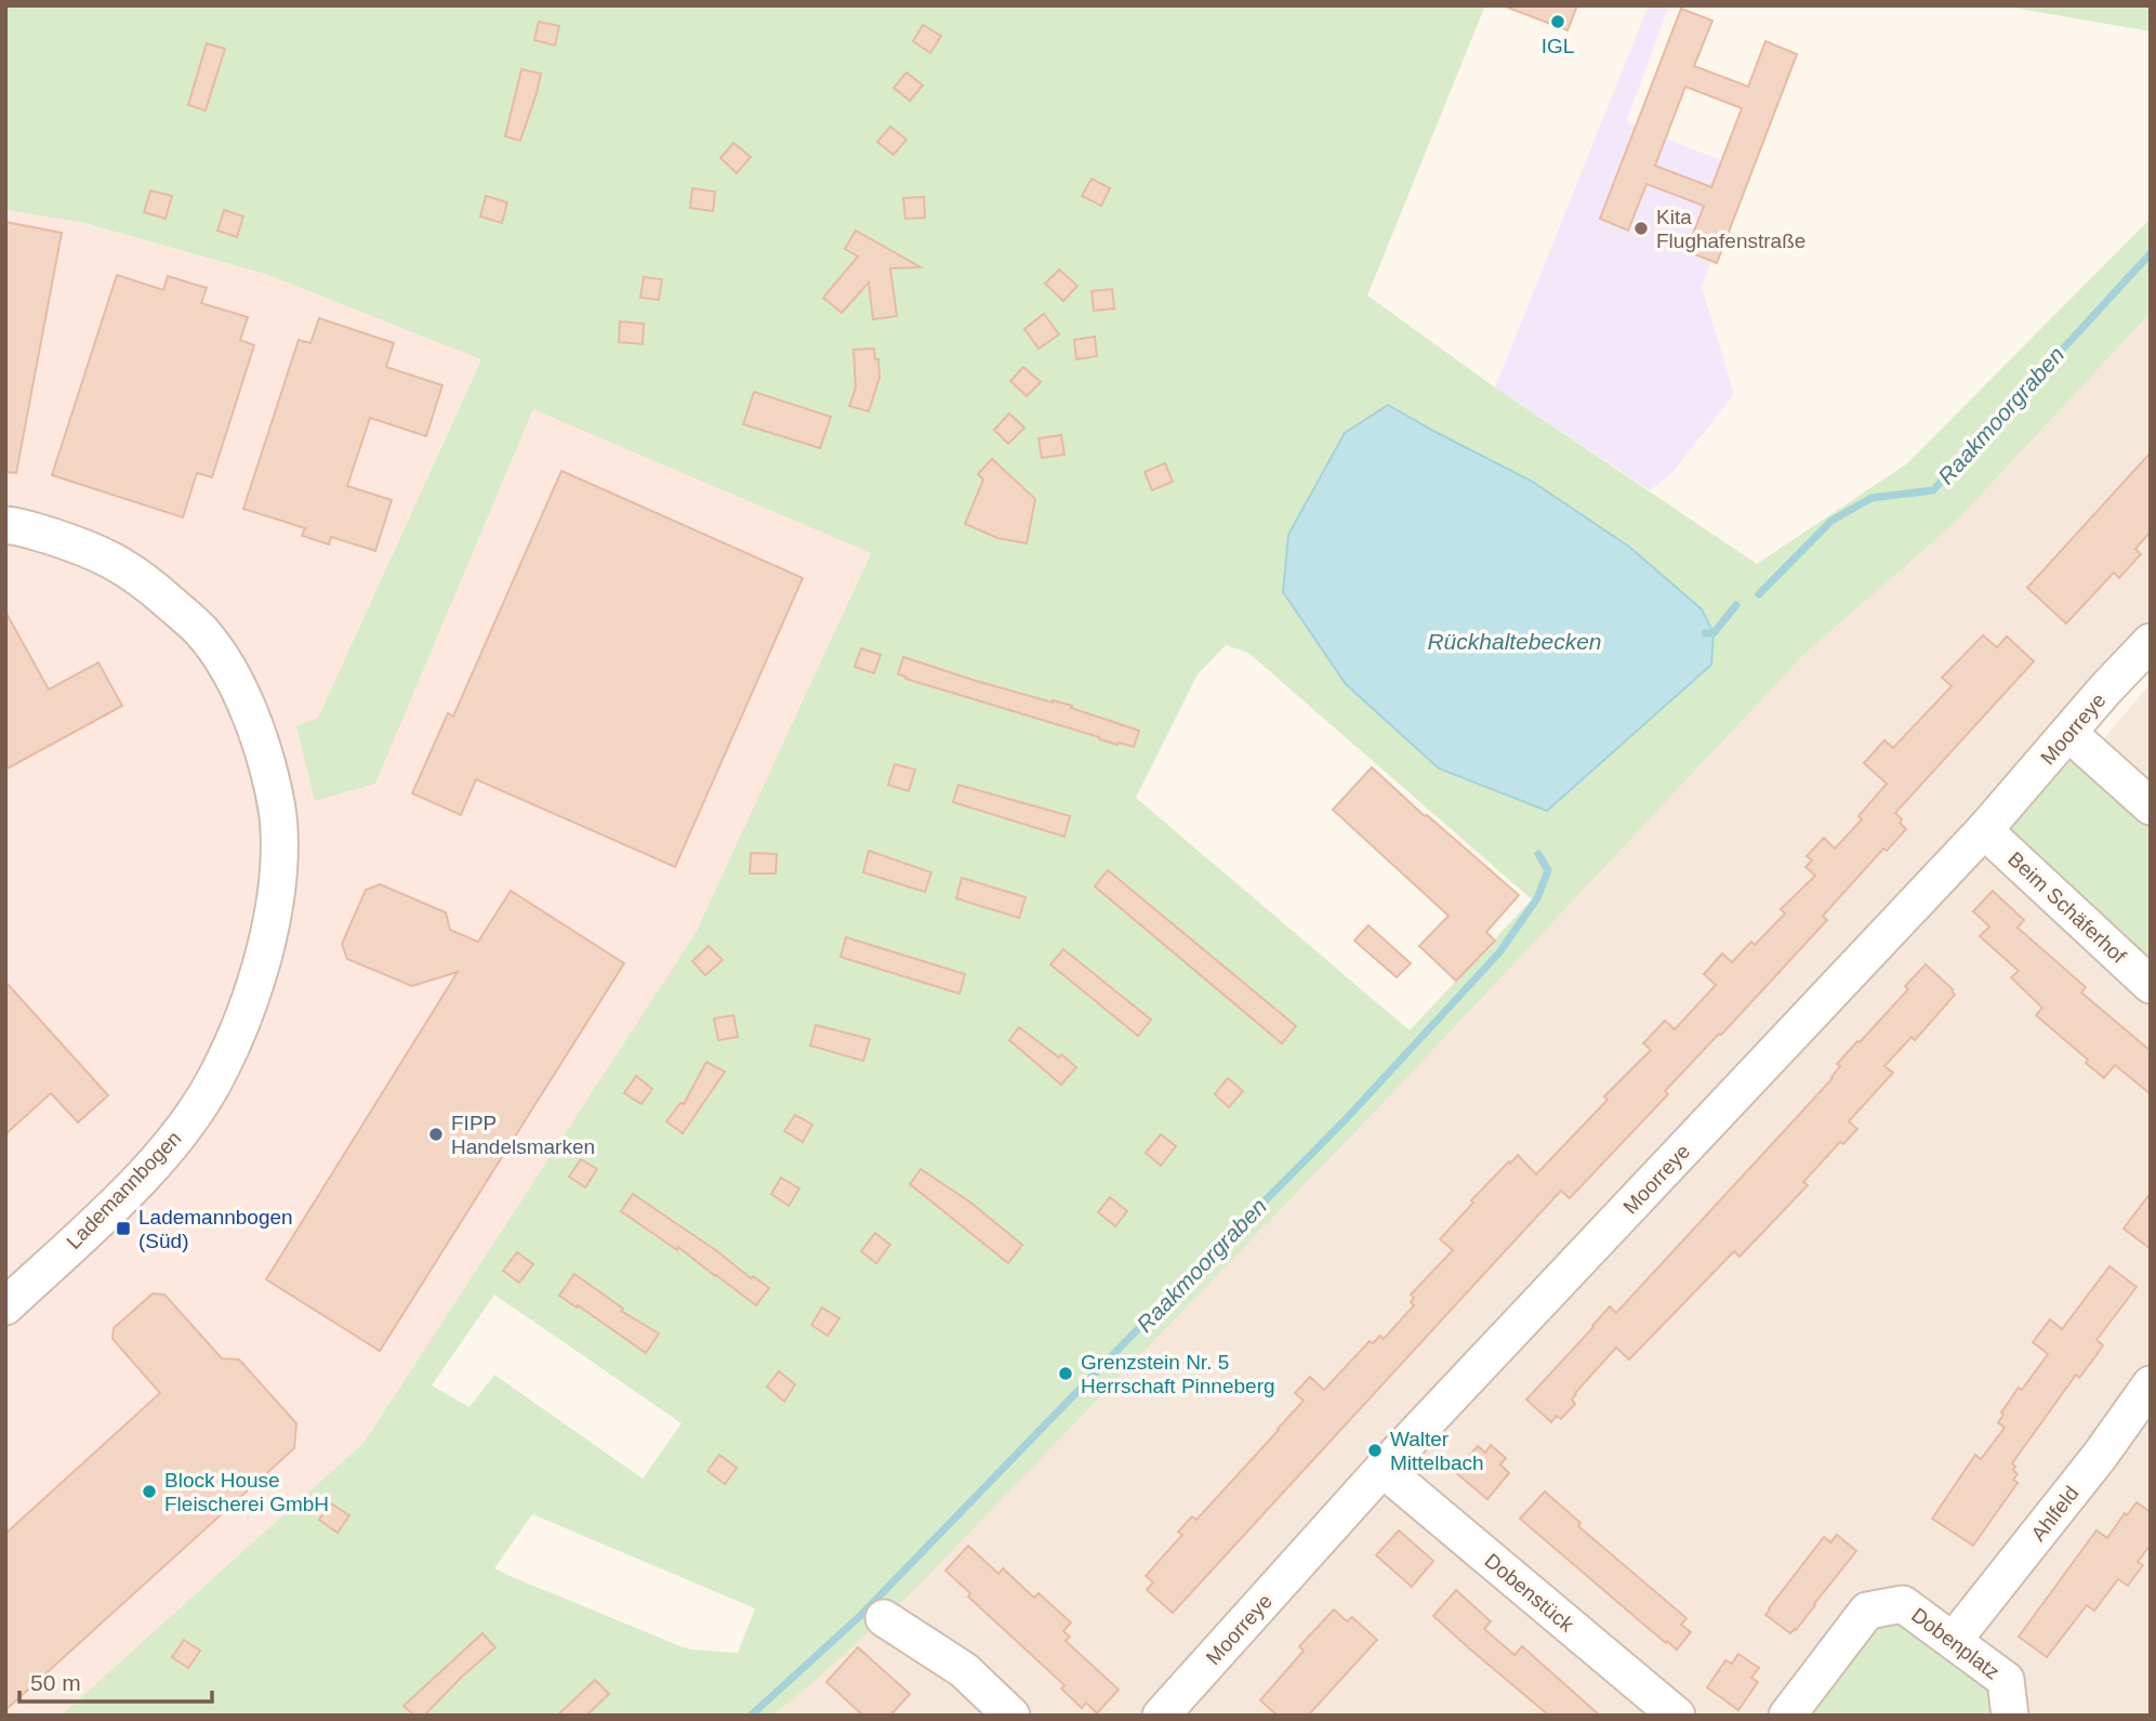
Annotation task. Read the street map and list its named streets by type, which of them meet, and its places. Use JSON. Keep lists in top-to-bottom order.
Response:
{
  "streets": {
    "street": [
      "Moorreye",
      "Beim Schäferhof",
      "Lademannbogen",
      "Ahlfeld",
      "Dobenstück",
      "Dobenplatz"
    ]
  },
  "crossings": [
    ["Moorreye", "Beim Schäferhof"],
    ["Moorreye", "Dobenstück"],
    ["Ahlfeld", "Dobenplatz"]
  ],
  "water": ["Raakmoorgraben", "Rückhaltebecken"],
  "places": {
    "other": [
      "IGL",
      "Kita Flughafenstraße",
      "FIPP Handelsmarken",
      "Grenzstein Nr. 5 Herrschaft Pinneberg",
      "Walter Mittelbach",
      "Block House Fleischerei GmbH"
    ],
    "transit": ["Lademannbogen (Süd)"]
  },
  "scale_bar": "50 m"
}
